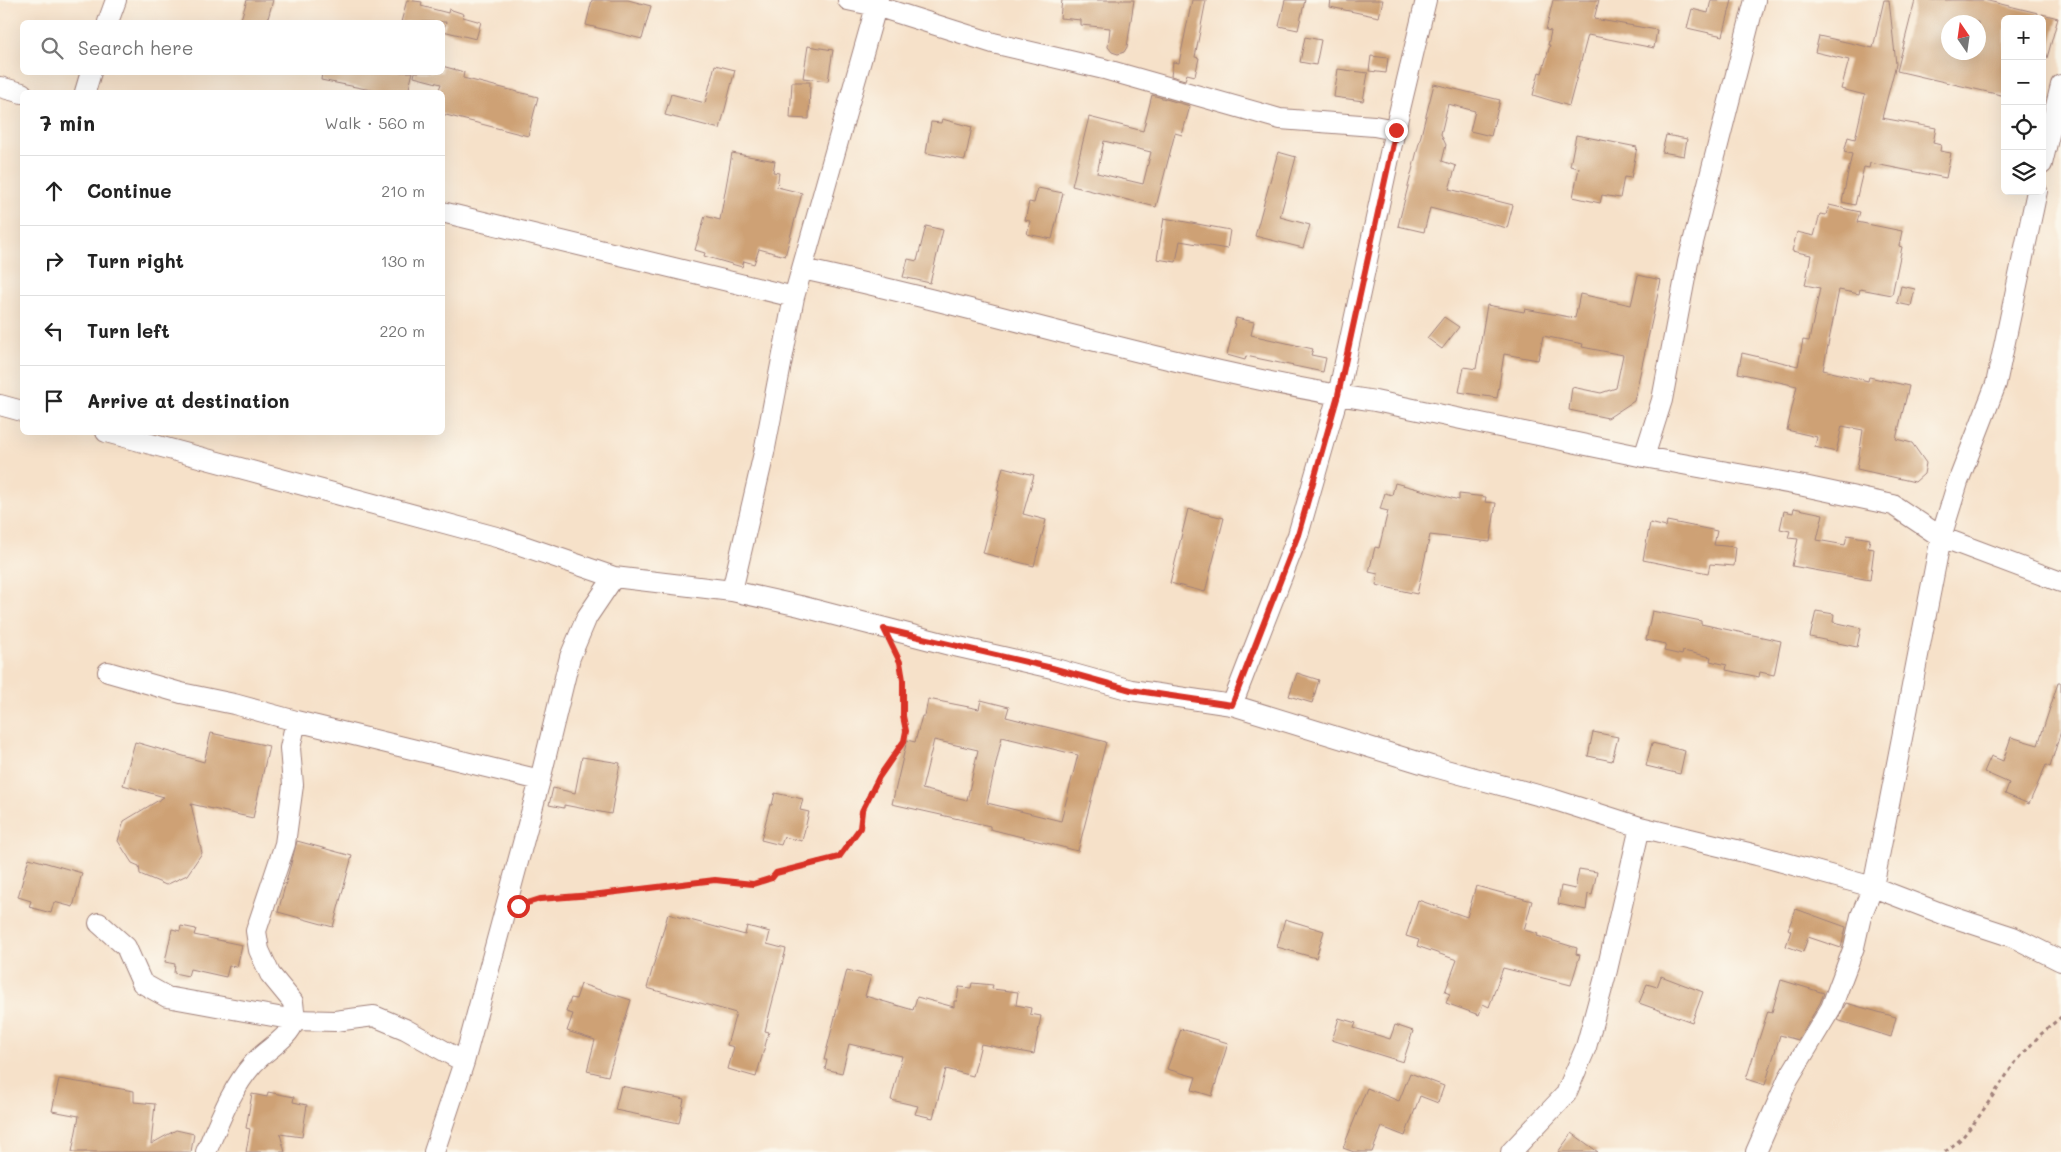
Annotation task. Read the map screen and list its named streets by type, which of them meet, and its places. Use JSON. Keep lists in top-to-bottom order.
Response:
{
  "north": "top",
  "page": {
    "map_buttons": ["+", "−"],
    "search": "Search here",
    "heading": ["7 min", "Walk · 560 m"],
    "list": [
      ["Continue", "210 m"],
      ["Turn right", "130 m"],
      ["Turn left", "220 m"],
      "Arrive at destination"
    ]
  }
}
